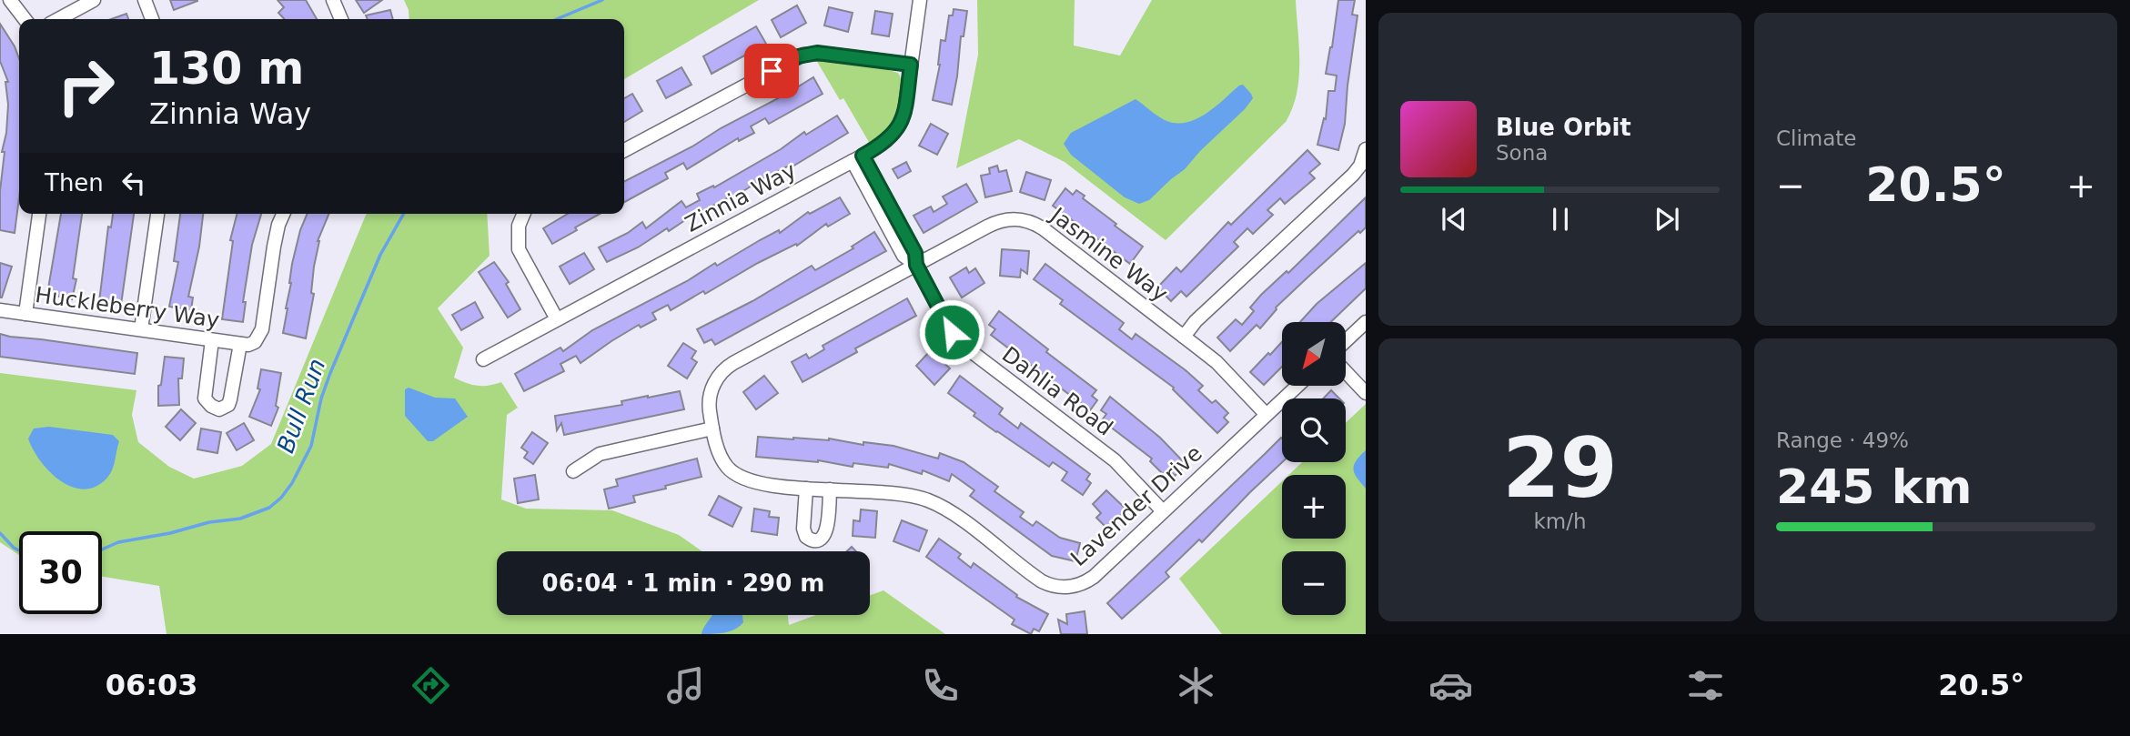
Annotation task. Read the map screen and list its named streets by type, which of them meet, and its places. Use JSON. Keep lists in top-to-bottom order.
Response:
{
  "streets": {
    "street": [
      "Zinnia Way",
      "Jasmine Way",
      "Huckleberry Way",
      "Dahlia Road",
      "Lavender Drive"
    ]
  },
  "crossings": [
    ["Zinnia Way", "Dahlia Road"],
    ["Jasmine Way", "Dahlia Road"],
    ["Jasmine Way", "Lavender Drive"],
    ["Dahlia Road", "Lavender Drive"]
  ],
  "water": ["Bull Run"],
  "north": "bottom left",
  "page": {
    "tile": [
      "Climate",
      ["29", "km/h"],
      ["Range · 49%", "245 km"]
    ],
    "turn": ["130 m", "Zinnia Way"],
    "song": ["Blue Orbit", "Sona"],
    "then": "Then",
    "heat": ["−", "20.5°", "+"],
    "map_buttons": ["+", "−"],
    "limit": "30",
    "trip": "06:04 · 1 min · 290 m",
    "tabs": ["06:03", "20.5°"]
  }
}
